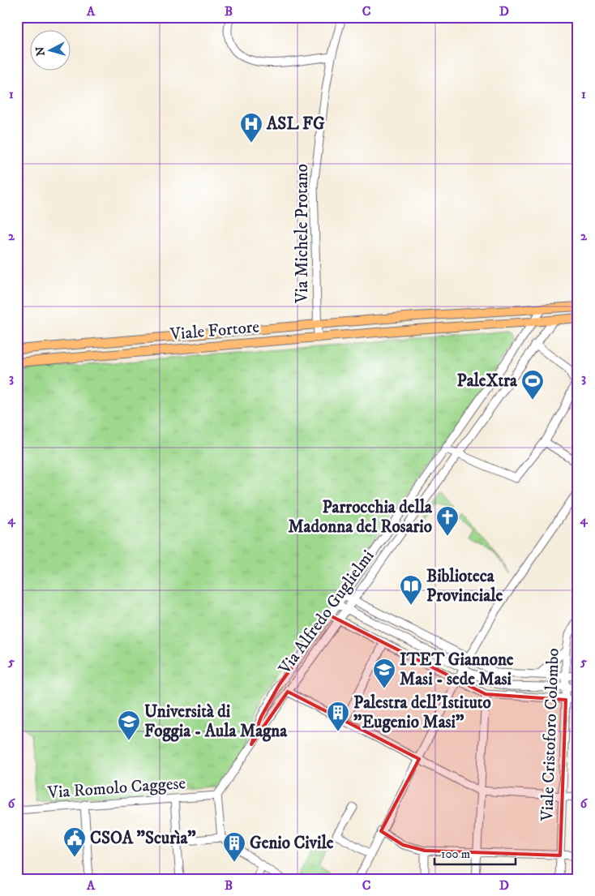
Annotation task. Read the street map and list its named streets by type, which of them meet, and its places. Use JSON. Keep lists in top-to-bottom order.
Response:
{
  "streets": {
    "main road": ["Viale Fortore"],
    "street": [
      "Via Michele Protano",
      "Via Alfredo Guglielmi",
      "Viale Cristoforo Colombo",
      "Via Romolo Caggese"
    ]
  },
  "crossings": [
    ["Via Michele Protano", "Viale Fortore"],
    ["Viale Fortore", "Via Alfredo Guglielmi"],
    ["Via Alfredo Guglielmi", "Via Romolo Caggese"]
  ],
  "places": {
    "hospital": ["ASL FG"],
    "sports": ["PaleXtra"],
    "church": ["Parrocchia della Madonna del Rosario"],
    "library": ["Biblioteca Provinciale"],
    "school or university": ["ITET Giannone Masi - sede Masi", "Università di Foggia - Aula Magna"],
    "building": ["Palestra dell'Istituto \"Eugenio Masi\"", "Genio Civile"],
    "public building": ["CSOA \"Scurìa\""]
  },
  "scale_bar": "100 m",
  "north": "left",
  "grid": {
    "columns": [
      "A",
      "B",
      "C",
      "D"
    ],
    "rows": [
      "1",
      "2",
      "3",
      "4",
      "5",
      "6"
    ]
  }
}
